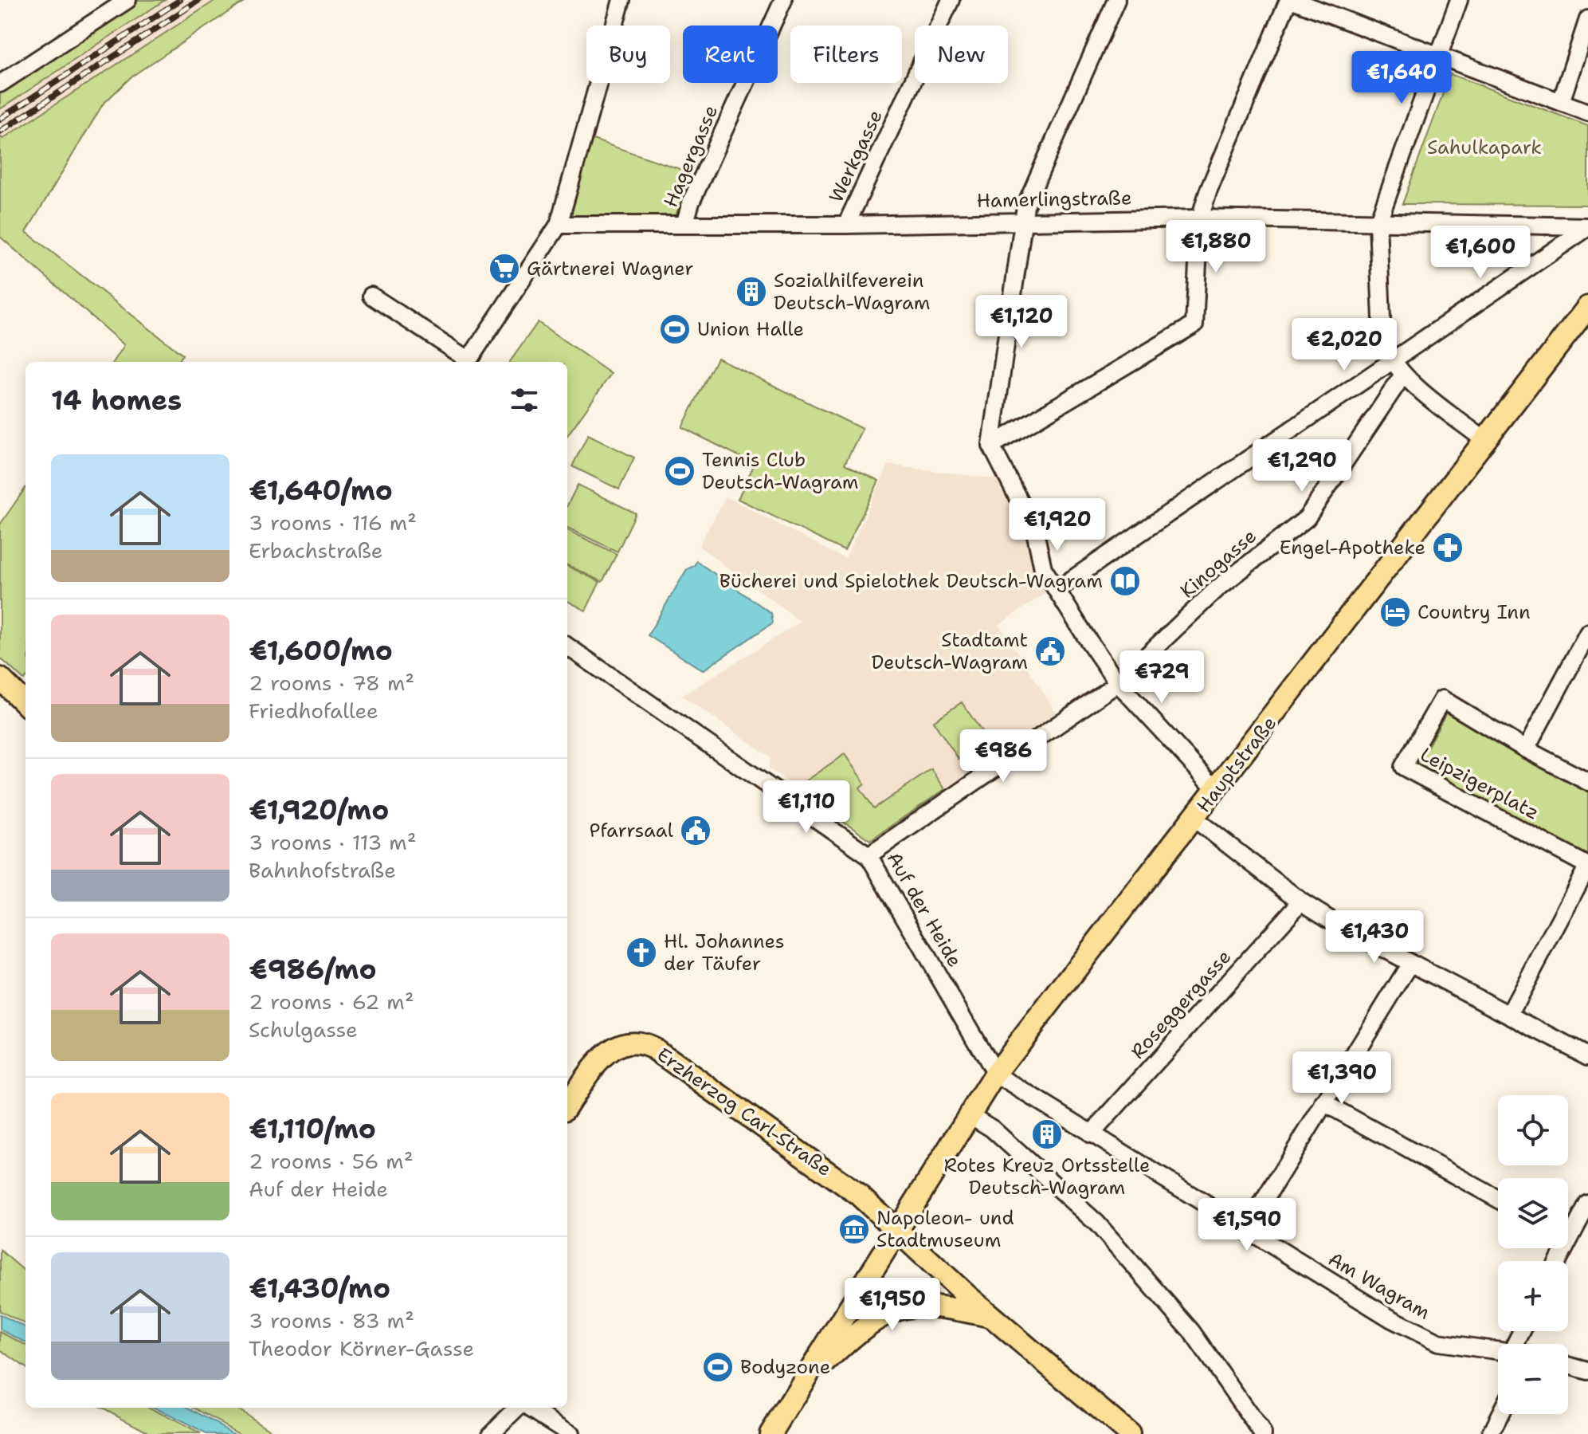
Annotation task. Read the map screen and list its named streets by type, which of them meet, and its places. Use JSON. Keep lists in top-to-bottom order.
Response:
{
  "streets": {
    "main road": ["Hauptstraße", "Erzherzog Carl-Straße"],
    "street": [
      "Hagergasse",
      "Werkgasse",
      "Hamerlingstraße",
      "Kinogasse",
      "Leipzigerplatz",
      "Auf der Heide",
      "Roseggergasse",
      "Am Wagram"
    ]
  },
  "crossings": [
    ["Hagergasse", "Hamerlingstraße"],
    ["Werkgasse", "Hamerlingstraße"],
    ["Kinogasse", "Auf der Heide"],
    ["Hauptstraße", "Auf der Heide"],
    ["Hauptstraße", "Erzherzog Carl-Straße"],
    ["Hauptstraße", "Am Wagram"],
    ["Auf der Heide", "Am Wagram"],
    ["Roseggergasse", "Am Wagram"]
  ],
  "parks": ["Sahulkapark"],
  "places": {
    "supermarket": ["Gärtnerei Wagner"],
    "building": ["Sozialhilfeverein Deutsch-Wagram", "Rotes Kreuz Ortsstelle Deutsch-Wagram"],
    "sports": ["Union Halle", "Tennis Club Deutsch-Wagram", "Bodyzone"],
    "pharmacy": ["Engel-Apotheke"],
    "library": ["Bücherei und Spielothek Deutsch-Wagram"],
    "hotel": ["Country Inn"],
    "public building": ["Stadtamt Deutsch-Wagram", "Pfarrsaal"],
    "church": ["Hl. Johannes der Täufer"],
    "museum": ["Napoleon- und Stadtmuseum"]
  },
  "page": {
    "chip": [
      "Buy",
      "Rent",
      "Filters",
      "New"
    ],
    "price": [
      "€1,640",
      "€1,880",
      "€1,600",
      "€1,120",
      "€2,020",
      "€1,290",
      "€1,920",
      "€729",
      "€986",
      "€1,110",
      "€1,430",
      "€1,390",
      "€1,590",
      "€1,950"
    ],
    "heading": "14 homes",
    "list": [
      {
        "name": "€1,640/mo",
        "note": "3 rooms · 116 m² · Erbachstraße"
      },
      {
        "name": "€1,600/mo",
        "note": "2 rooms · 78 m² · Friedhofallee"
      },
      {
        "name": "€1,920/mo",
        "note": "3 rooms · 113 m² · Bahnhofstraße"
      },
      {
        "name": "€986/mo",
        "note": "2 rooms · 62 m² · Schulgasse"
      },
      {
        "name": "€1,110/mo",
        "note": "2 rooms · 56 m² · Auf der Heide"
      },
      {
        "name": "€1,430/mo",
        "note": "3 rooms · 83 m² · Theodor Körner-Gasse"
      }
    ],
    "map_buttons": ["+", "−"]
  }
}
